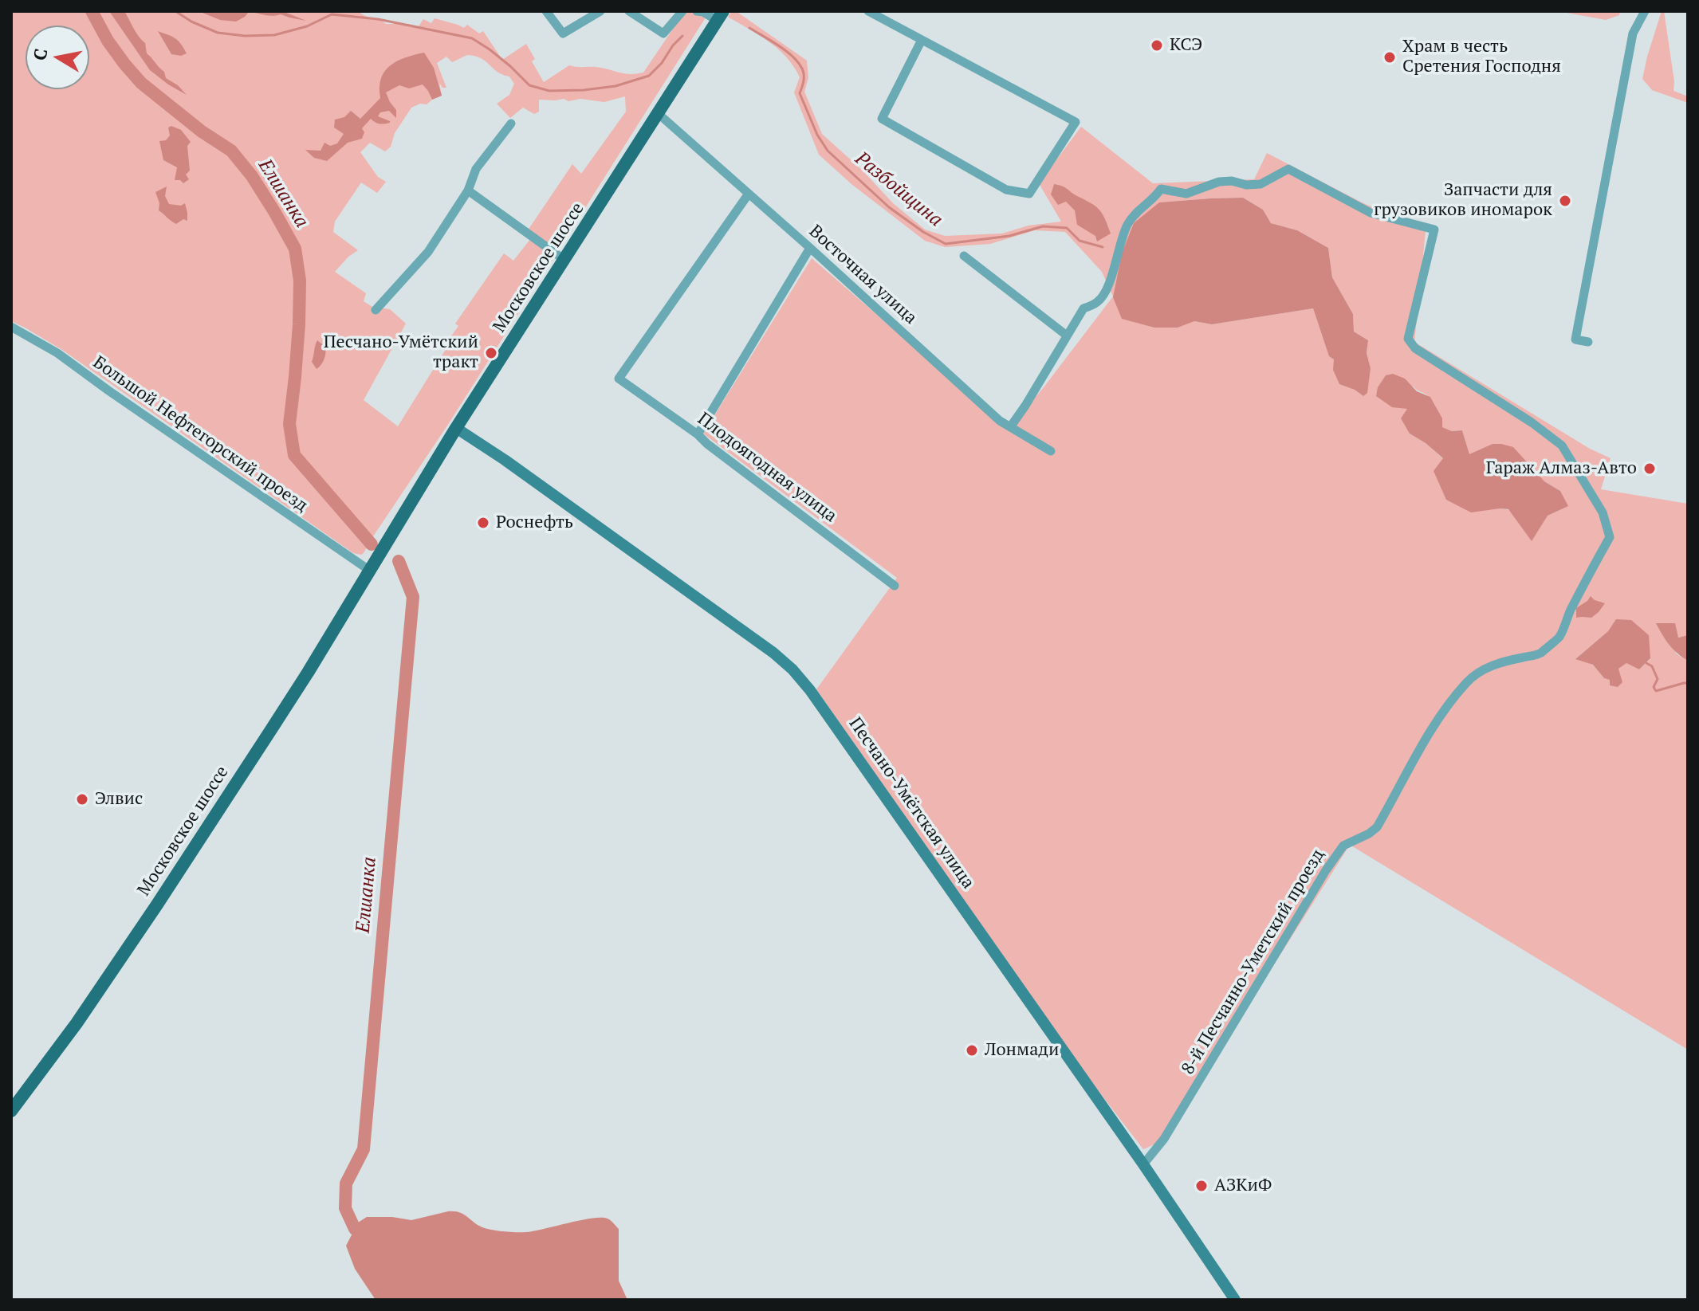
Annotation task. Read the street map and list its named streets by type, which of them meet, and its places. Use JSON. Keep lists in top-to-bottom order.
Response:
{
  "streets": {
    "main road": ["Московское шоссе", "Песчано-Умётская улица"],
    "street": [
      "Восточная улица",
      "Большой Нефтегорский проезд",
      "Плодоягодная улица",
      "8-й Песчанно-Уметский проезд"
    ]
  },
  "crossings": [
    ["Московское шоссе", "Восточная улица"],
    ["Московское шоссе", "Большой Нефтегорский проезд"],
    ["Московское шоссе", "Песчано-Умётская улица"],
    ["Восточная улица", "Плодоягодная улица"],
    ["Песчано-Умётская улица", "8-й Песчанно-Уметский проезд"]
  ],
  "water": ["Разбойщина", "Елшанка"],
  "places": [
    "КСЭ",
    "Храм в честь Сретения Господня",
    "Запчасти для грузовиков иномарок",
    "Песчано-Умётский тракт",
    "Гараж Алмаз-Авто",
    "Роснефть",
    "Элвис",
    "Лонмади",
    "АЗКиФ"
  ],
  "north": "left"
}
